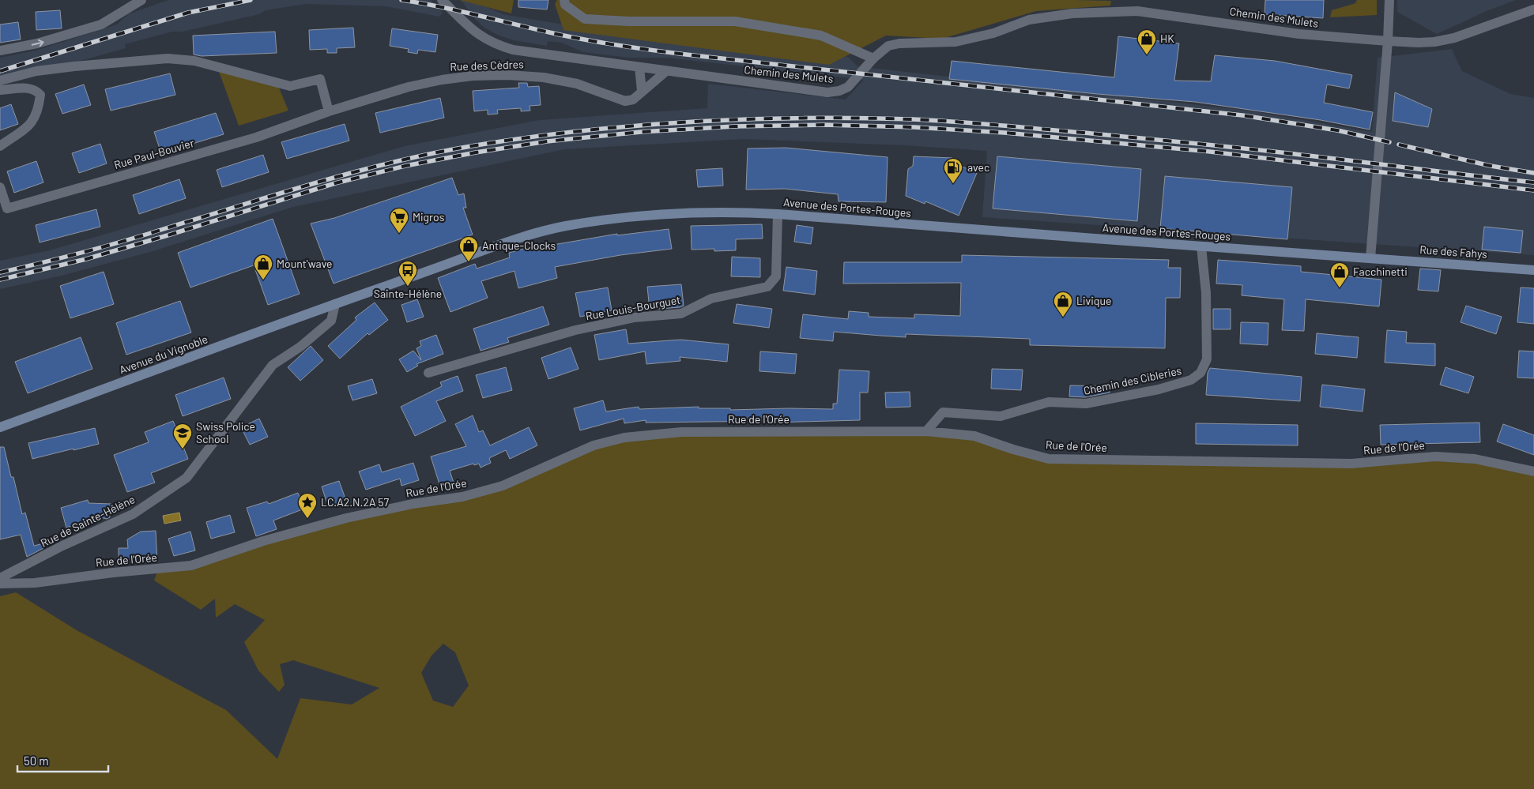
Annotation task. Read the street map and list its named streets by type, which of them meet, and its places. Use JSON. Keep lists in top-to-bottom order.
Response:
{
  "streets": {
    "main road": ["Avenue des Portes-Rouges", "Rue des Fahys", "Avenue du Vignoble"],
    "street": [
      "Chemin des Mulets",
      "Rue des Cèdres",
      "Rue Paul-Bouvier",
      "Rue Louis-Bourguet",
      "Chemin des Cibleries",
      "Rue de l'Orée",
      "Rue de Sainte-Hélène"
    ]
  },
  "crossings": [
    ["Chemin des Mulets", "Rue des Cèdres"],
    ["Rue des Cèdres", "Rue Paul-Bouvier"],
    ["Avenue des Portes-Rouges", "Rue des Fahys"],
    ["Avenue des Portes-Rouges", "Rue Louis-Bourguet"],
    ["Avenue des Portes-Rouges", "Avenue du Vignoble"],
    ["Avenue des Portes-Rouges", "Chemin des Cibleries"],
    ["Avenue des Portes-Rouges", "Rue de Sainte-Hélène"],
    ["Avenue du Vignoble", "Rue de Sainte-Hélène"],
    ["Chemin des Cibleries", "Rue de l'Orée"]
  ],
  "places": {
    "shop": [
      "HK",
      "Antique-Clocks",
      "Mount'wave",
      "Facchinetti",
      "Livique"
    ],
    "fuel station": ["avec"],
    "supermarket": ["Migros"],
    "bus stop": ["Sainte-Hélène"],
    "school or university": ["Swiss Police School"],
    "place": ["LC.A2.N.2A 57"]
  },
  "scale_bar": "50 m"
}
